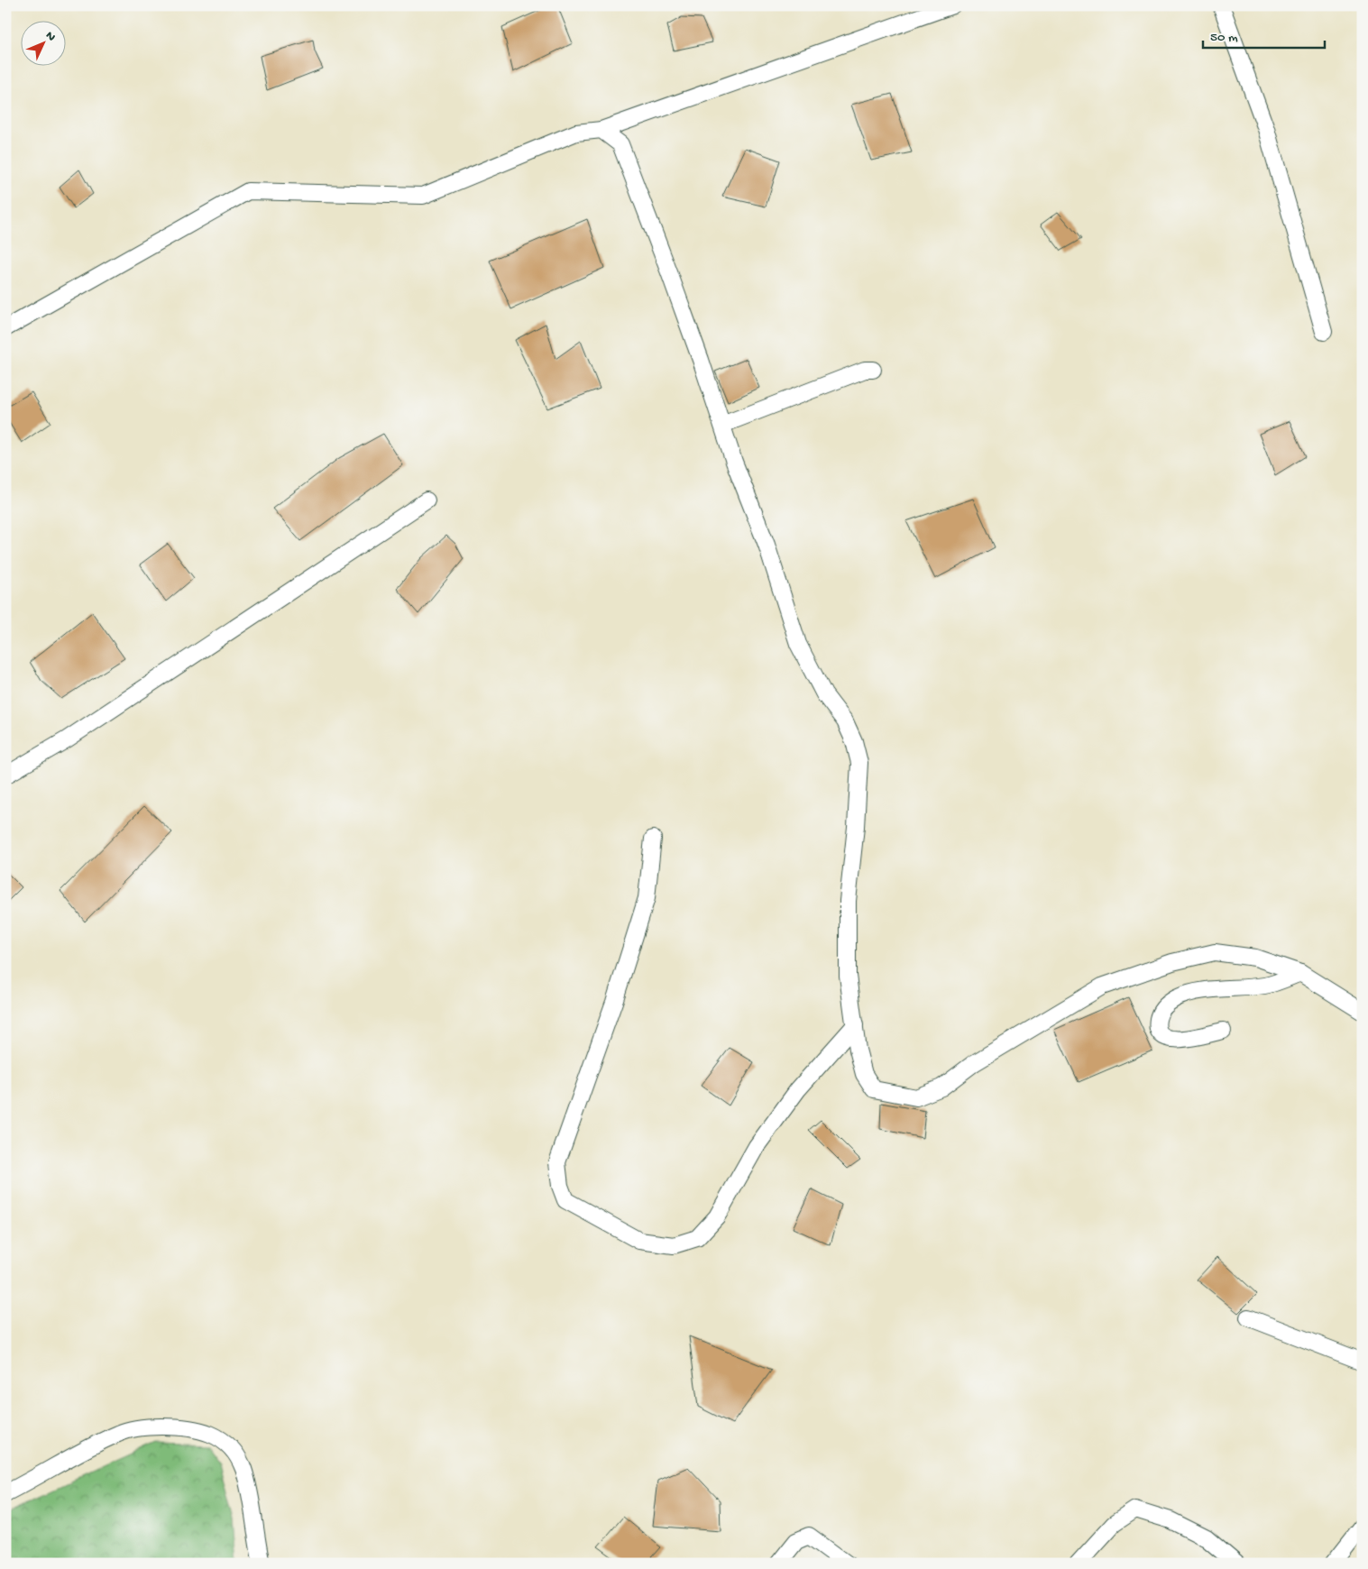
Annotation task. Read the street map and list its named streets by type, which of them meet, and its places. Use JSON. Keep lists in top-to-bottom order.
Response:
{
  "scale_bar": "50 m",
  "north": "top right"
}
